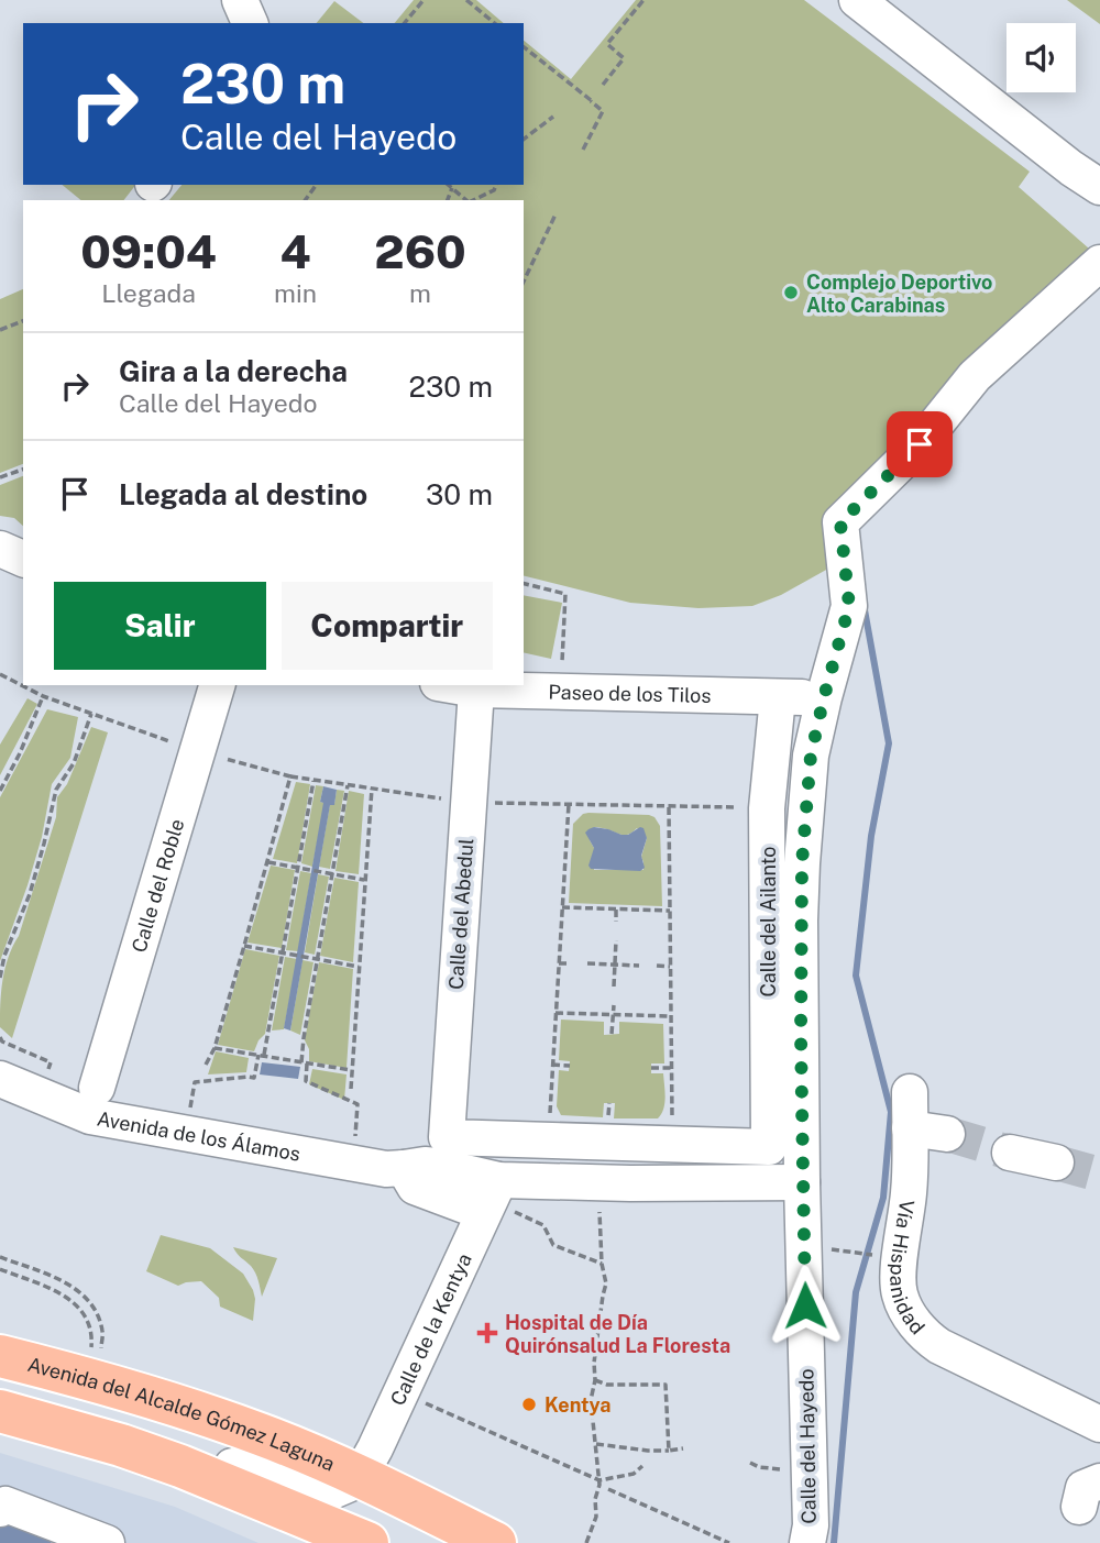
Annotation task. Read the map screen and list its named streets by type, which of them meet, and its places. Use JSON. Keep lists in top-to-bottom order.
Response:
{
  "streets": {
    "main road": ["Avenida del Alcalde Gómez Laguna"],
    "street": [
      "Paseo de los Tilos",
      "Calle del Roble",
      "Calle del Abedul",
      "Calle del Ailanto",
      "Avenida de los Álamos",
      "Vía Hispanidad",
      "Calle de la Kentya",
      "Calle del Hayedo"
    ]
  },
  "crossings": [
    ["Paseo de los Tilos", "Calle del Abedul"],
    ["Paseo de los Tilos", "Calle del Ailanto"],
    ["Paseo de los Tilos", "Calle del Hayedo"],
    ["Calle del Abedul", "Calle del Ailanto"],
    ["Avenida de los Álamos", "Calle de la Kentya"],
    ["Avenida de los Álamos", "Calle del Hayedo"],
    ["Calle de la Kentya", "Avenida del Alcalde Gómez Laguna"]
  ],
  "places": {
    "other": ["Complejo Deportivo Alto Carabinas", "Kentya"],
    "health": ["Hospital de Día Quirónsalud La Floresta"]
  },
  "page": {
    "turn": ["230 m", "Calle del Hayedo"],
    "eta": [
      "09:04",
      "Llegada",
      "4",
      "min",
      "260",
      "m"
    ],
    "list": [
      {
        "name": "Gira a la derecha",
        "note": "Calle del Hayedo",
        "value": "230 m"
      },
      {
        "name": "Llegada al destino",
        "value": "30 m"
      }
    ],
    "buttons": ["Salir", "Compartir"]
  }
}
